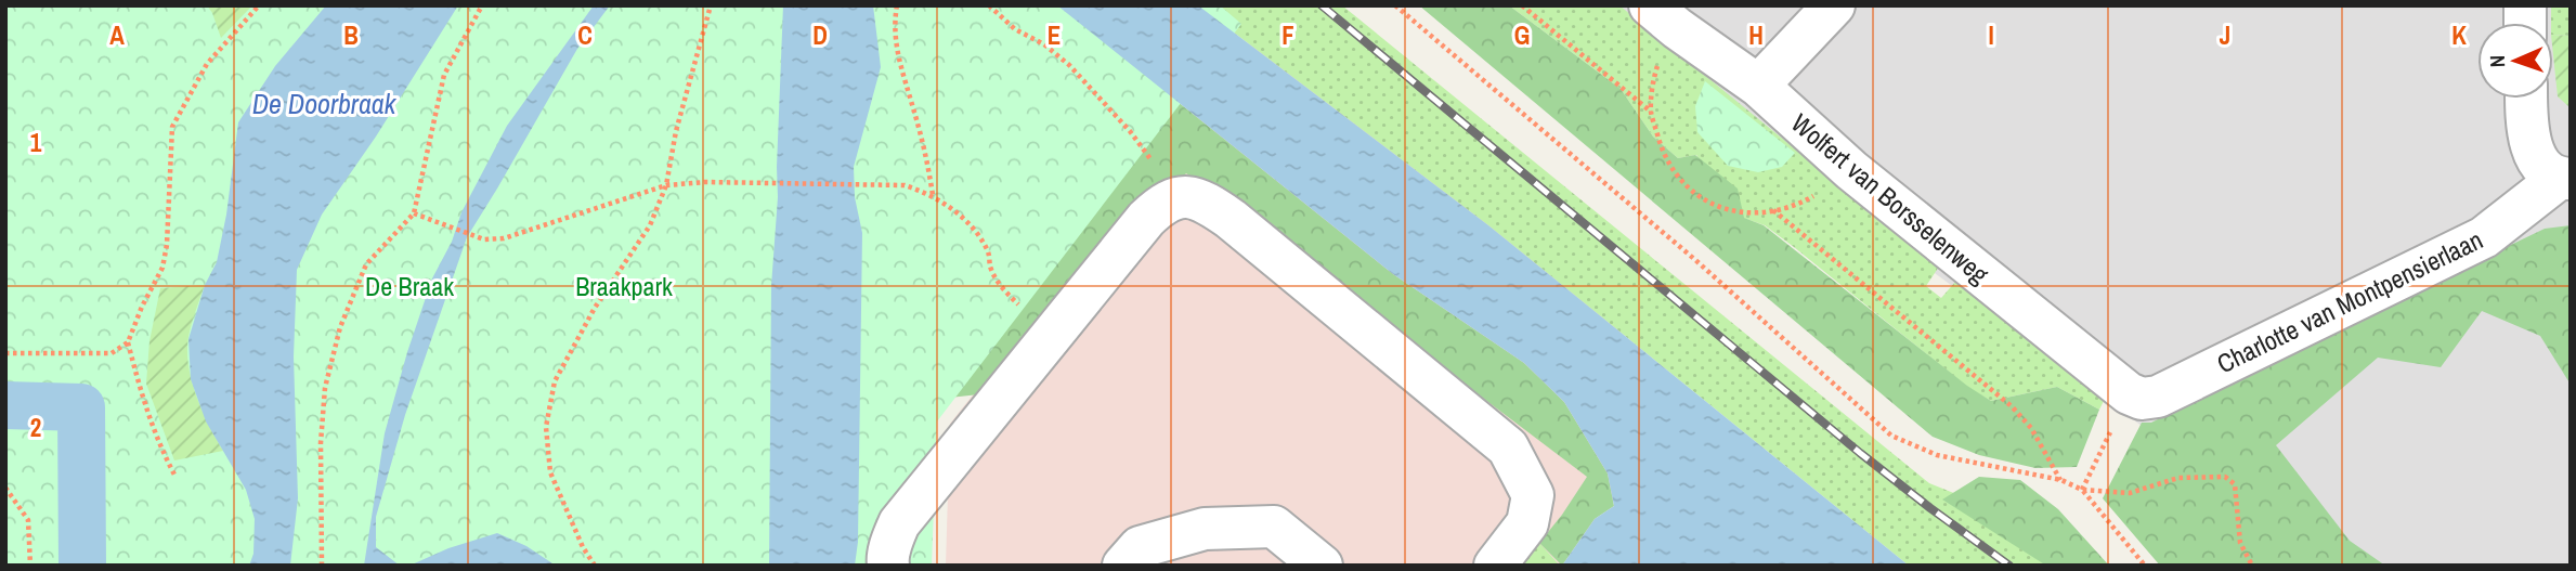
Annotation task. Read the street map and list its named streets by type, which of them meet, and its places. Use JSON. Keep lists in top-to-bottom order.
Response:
{
  "streets": {
    "street": ["Wolfert van Borsselenweg", "Charlotte van Montpensierlaan"]
  },
  "crossings": [
    ["Wolfert van Borsselenweg", "Charlotte van Montpensierlaan"]
  ],
  "water": ["De Doorbraak"],
  "parks": ["De Braak", "Braakpark"],
  "north": "left",
  "grid": {
    "columns": [
      "A",
      "B",
      "C",
      "D",
      "E",
      "F",
      "G",
      "H",
      "I",
      "J",
      "K"
    ],
    "rows": ["1", "2"]
  }
}
